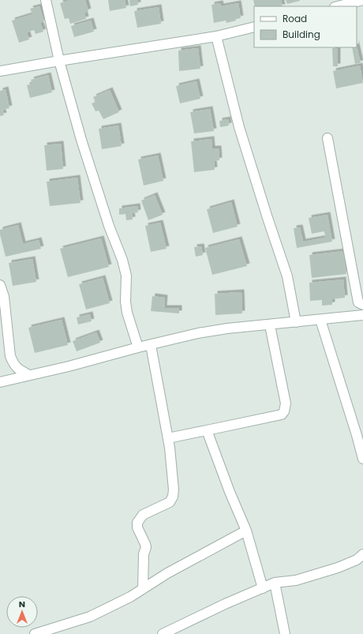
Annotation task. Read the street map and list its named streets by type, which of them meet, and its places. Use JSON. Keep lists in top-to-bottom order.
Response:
{
  "legend": ["Road", "Building"],
  "north": "top"
}
